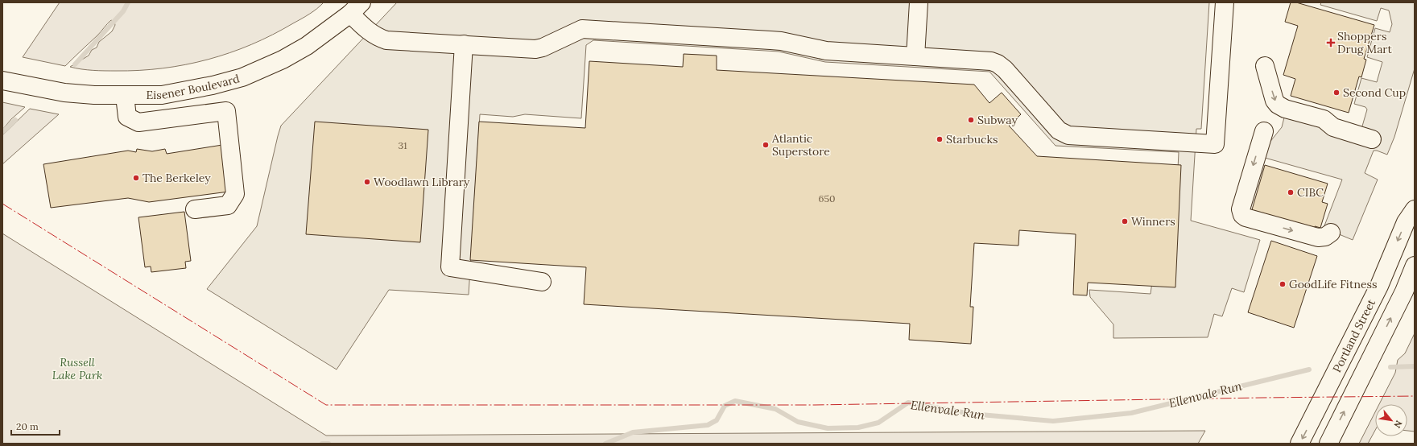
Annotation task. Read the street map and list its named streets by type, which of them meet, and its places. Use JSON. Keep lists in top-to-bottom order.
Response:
{
  "streets": {
    "main road": ["Eisener Boulevard", "Portland Street"]
  },
  "water": ["Ellenvale Run"],
  "parks": ["Russell Lake Park"],
  "places": {
    "health": ["Shoppers Drug Mart"],
    "other": [
      "Second Cup",
      "Subway",
      "Starbucks",
      "Atlantic Superstore",
      "The Berkeley",
      "Woodlawn Library",
      "CIBC",
      "Winners",
      "GoodLife Fitness"
    ]
  },
  "house_numbers": ["31", "650"],
  "scale_bar": "20 m",
  "north": "bottom right"
}
